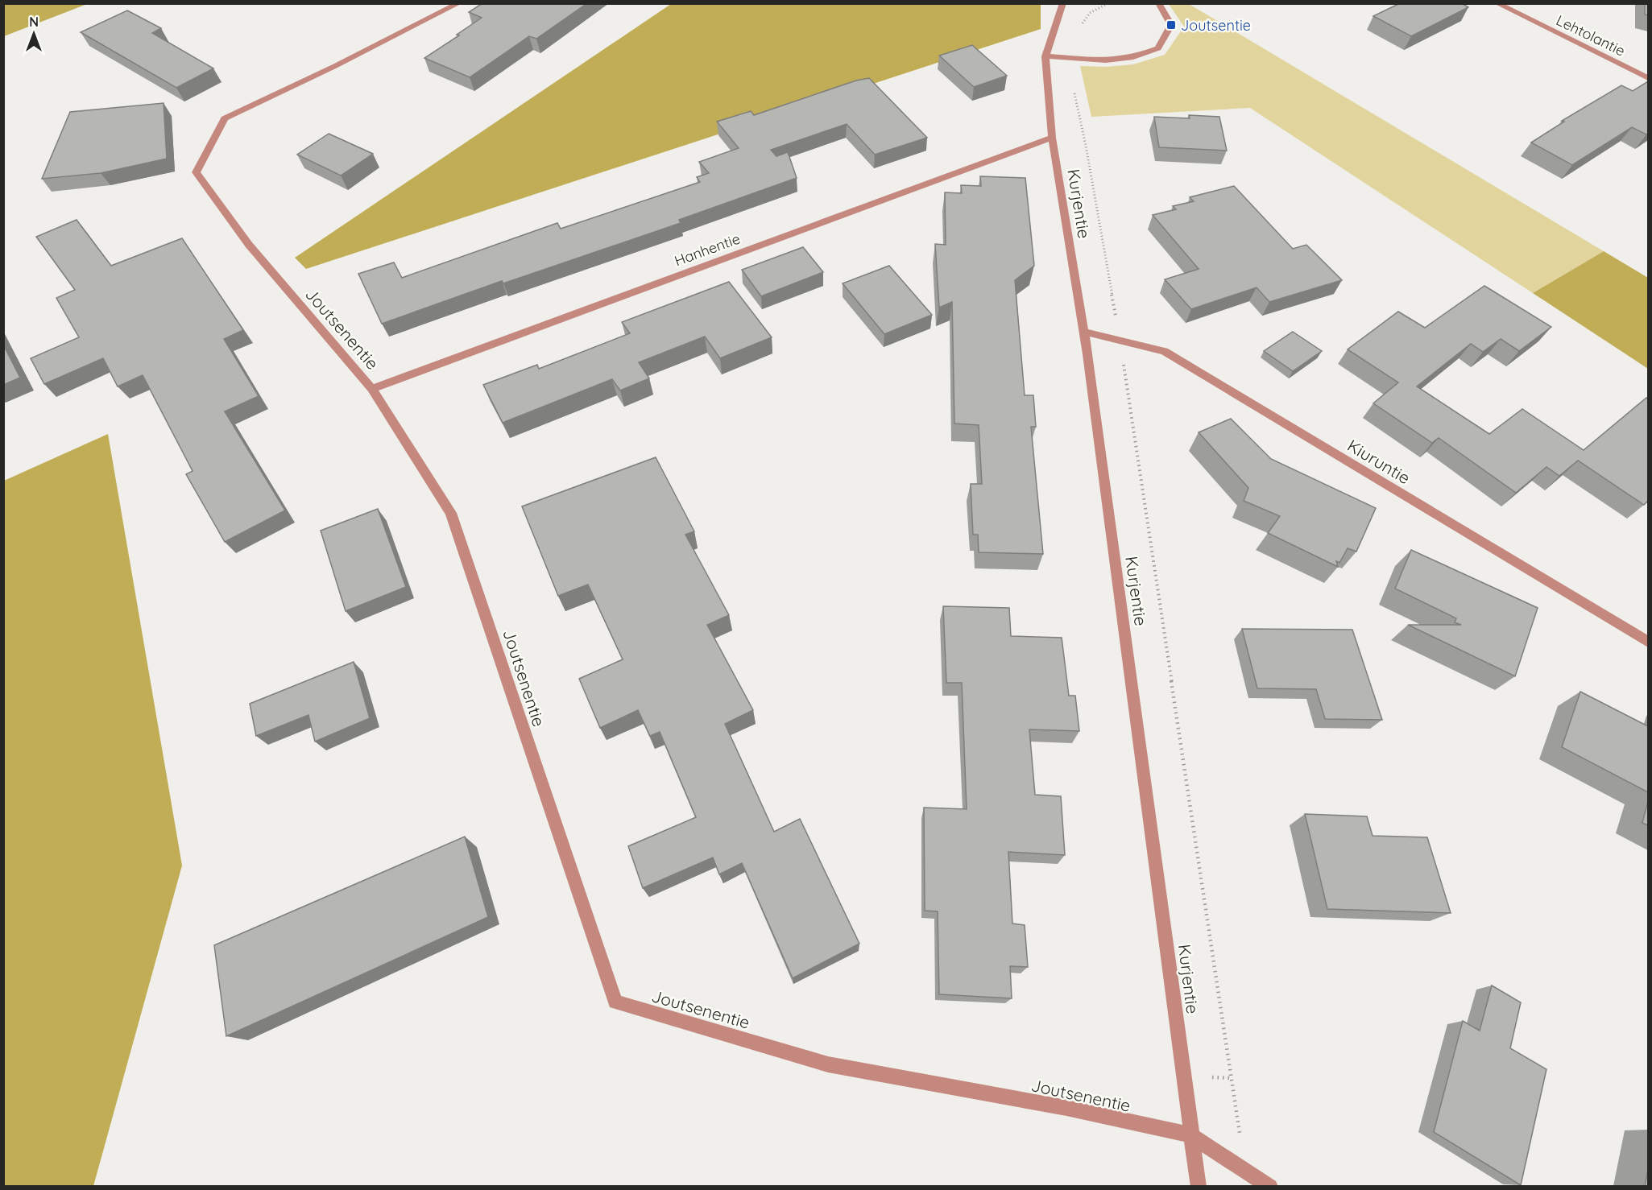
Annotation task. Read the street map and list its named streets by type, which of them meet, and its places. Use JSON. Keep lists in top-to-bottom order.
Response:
{
  "streets": {
    "street": [
      "Lehtolantie",
      "Kurjentie",
      "Hanhentie",
      "Joutsenentie",
      "Kiuruntie"
    ]
  },
  "crossings": [
    ["Kurjentie", "Hanhentie"],
    ["Kurjentie", "Joutsenentie"],
    ["Kurjentie", "Kiuruntie"],
    ["Hanhentie", "Joutsenentie"]
  ],
  "places": {
    "transit": ["Joutsentie"]
  },
  "north": "top"
}
